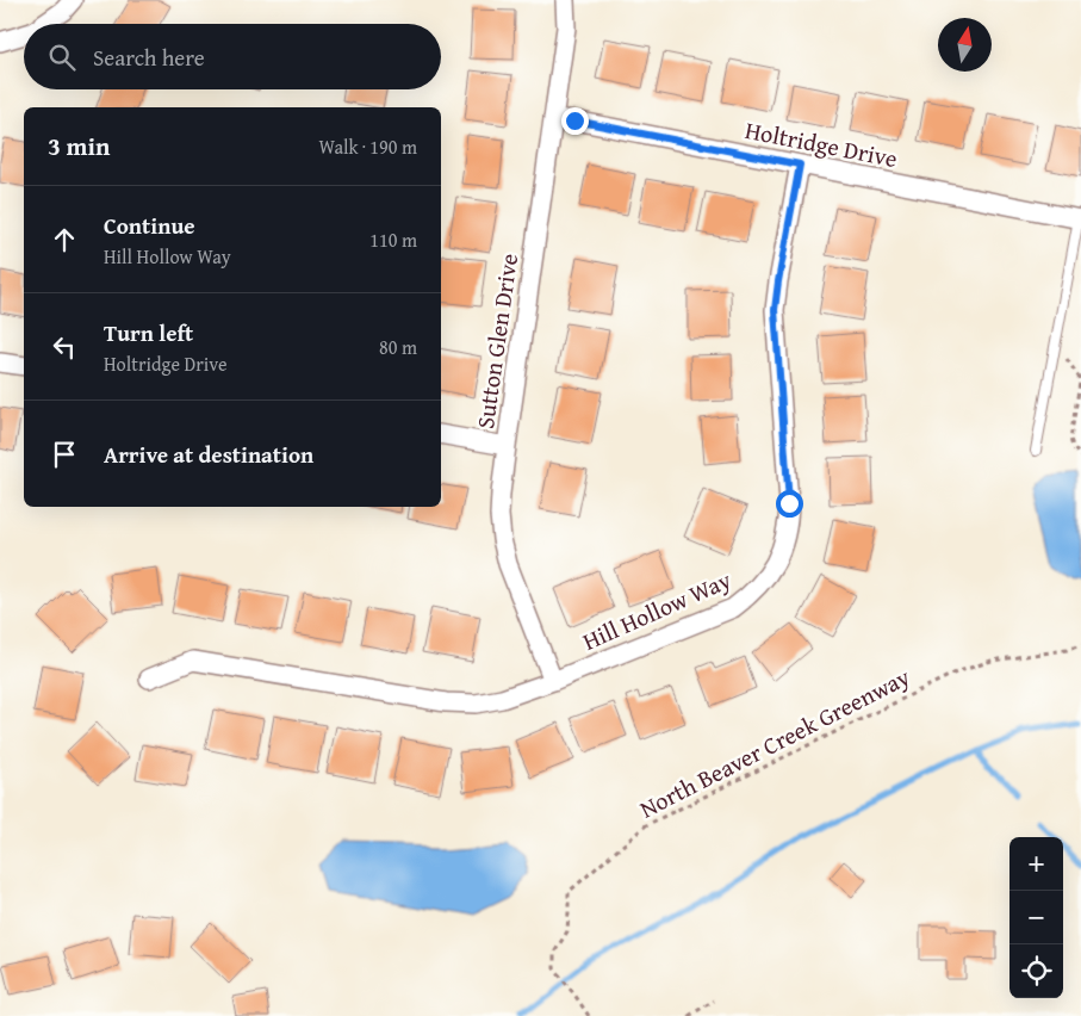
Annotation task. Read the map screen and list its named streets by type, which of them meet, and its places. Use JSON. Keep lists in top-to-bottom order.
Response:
{
  "streets": {
    "street": ["Holtridge Drive", "Sutton Glen Drive", "Hill Hollow Way"],
    "path": ["North Beaver Creek Greenway"]
  },
  "crossings": [
    ["Holtridge Drive", "Sutton Glen Drive"],
    ["Holtridge Drive", "Hill Hollow Way"],
    ["Sutton Glen Drive", "Hill Hollow Way"]
  ],
  "north": "top",
  "page": {
    "search": "Search here",
    "heading": ["3 min", "Walk · 190 m"],
    "list": [
      ["Continue", "Hill Hollow Way", "110 m"],
      ["Turn left", "Holtridge Drive", "80 m"],
      "Arrive at destination"
    ],
    "map_buttons": ["+", "−"]
  }
}
